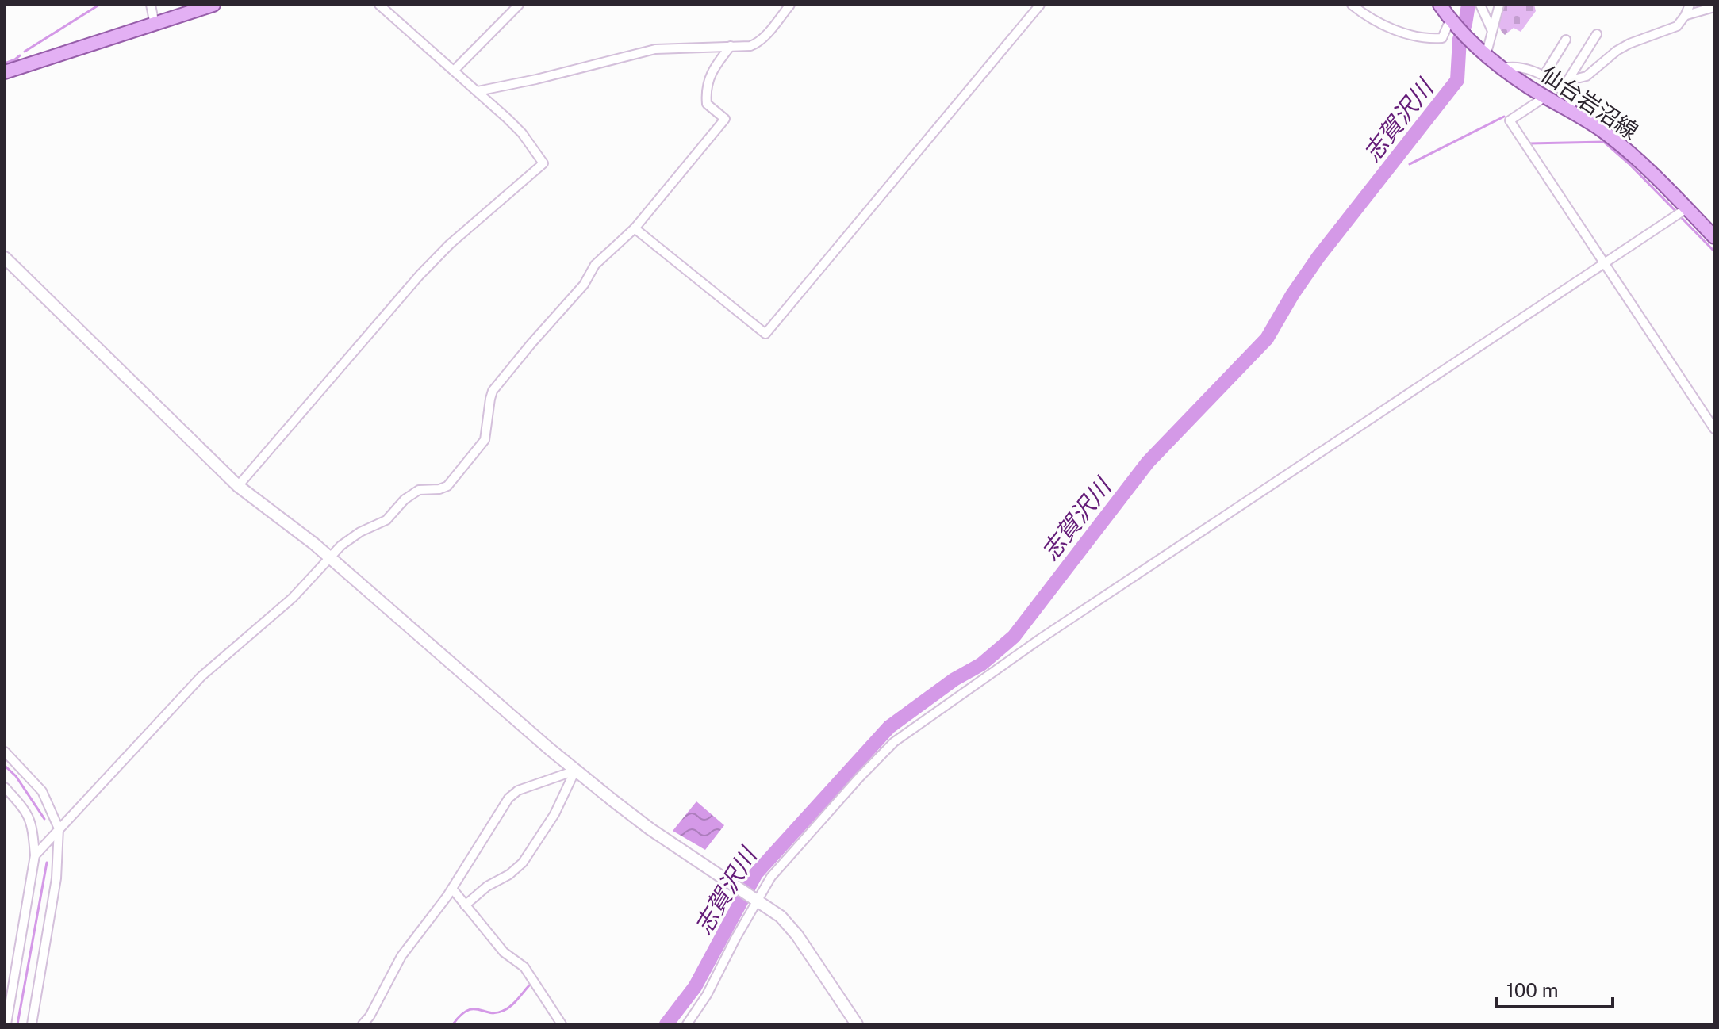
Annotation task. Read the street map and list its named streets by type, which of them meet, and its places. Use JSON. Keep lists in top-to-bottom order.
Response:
{
  "streets": {
    "main road": ["仙台岩沼線"]
  },
  "water": ["志賀沢川"],
  "scale_bar": "100 m"
}
